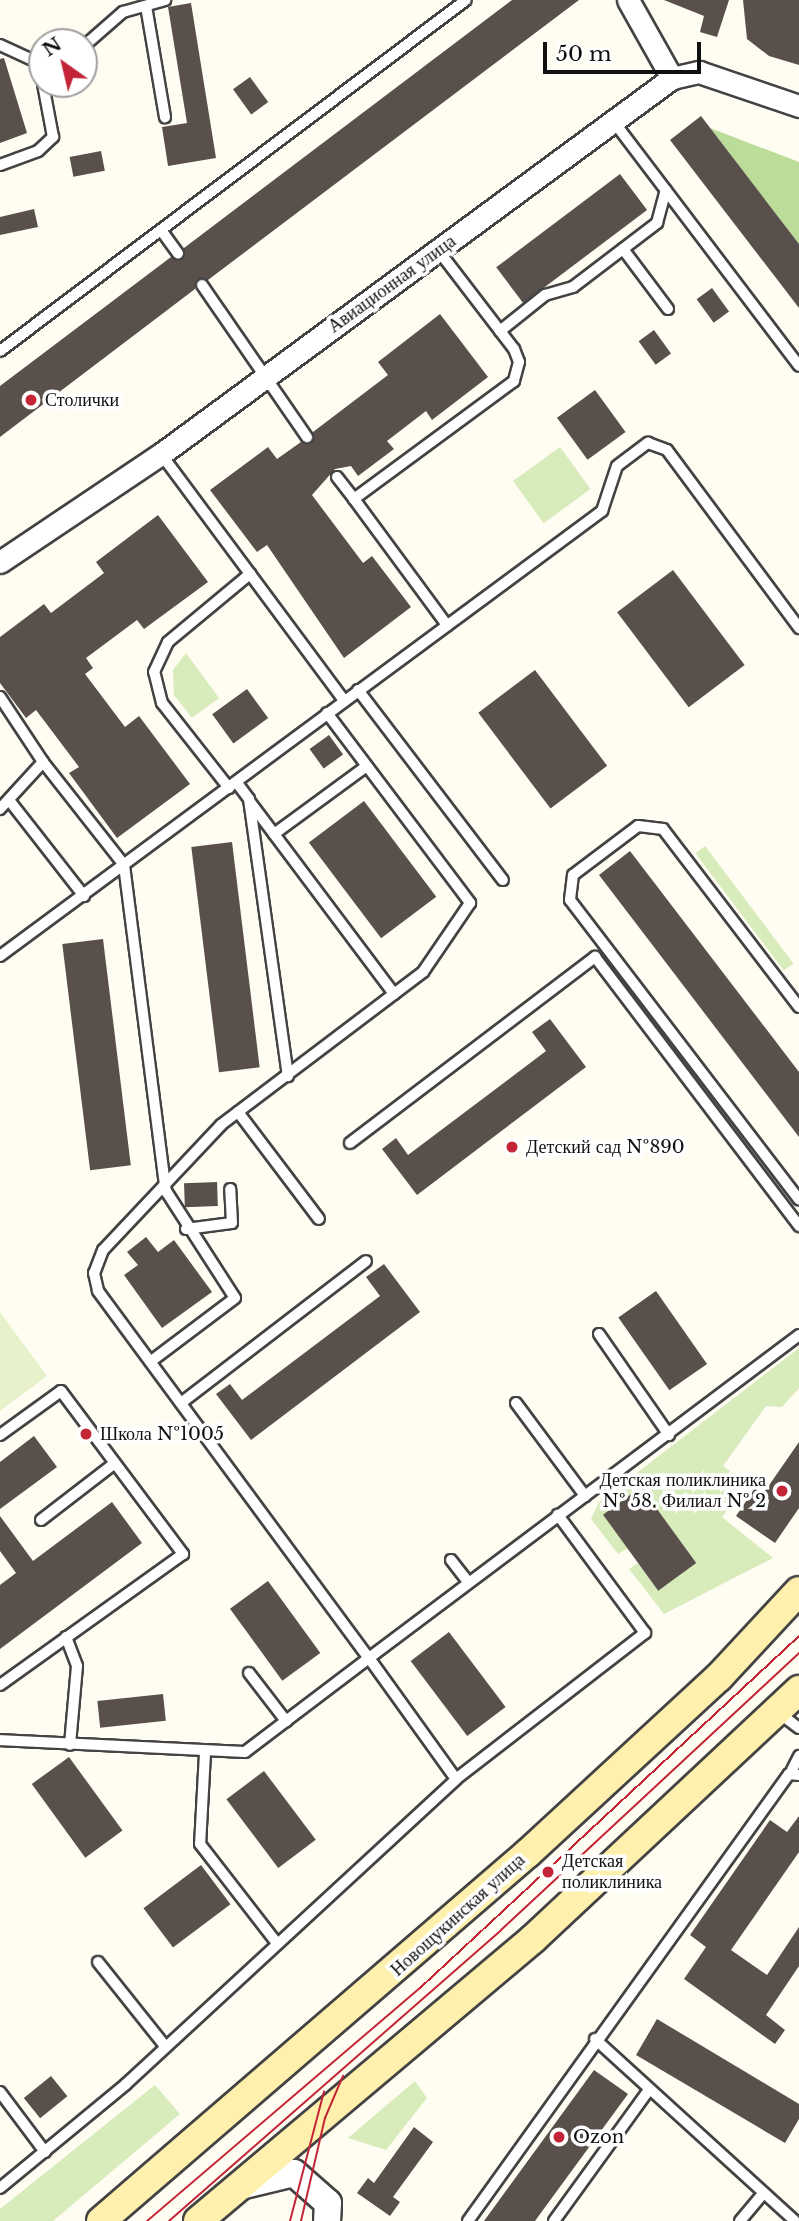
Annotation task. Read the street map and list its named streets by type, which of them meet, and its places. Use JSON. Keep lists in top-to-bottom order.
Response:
{
  "streets": {
    "main road": ["Новощукинская улица"],
    "street": ["Авиационная улица"]
  },
  "places": [
    "Столички",
    "Детский сад №890",
    "Школа №1005",
    "Детская поликлиника № 58. Филиал № 2",
    "Детская поликлиника",
    "Ozon"
  ],
  "scale_bar": "50 m",
  "north": "top left"
}
